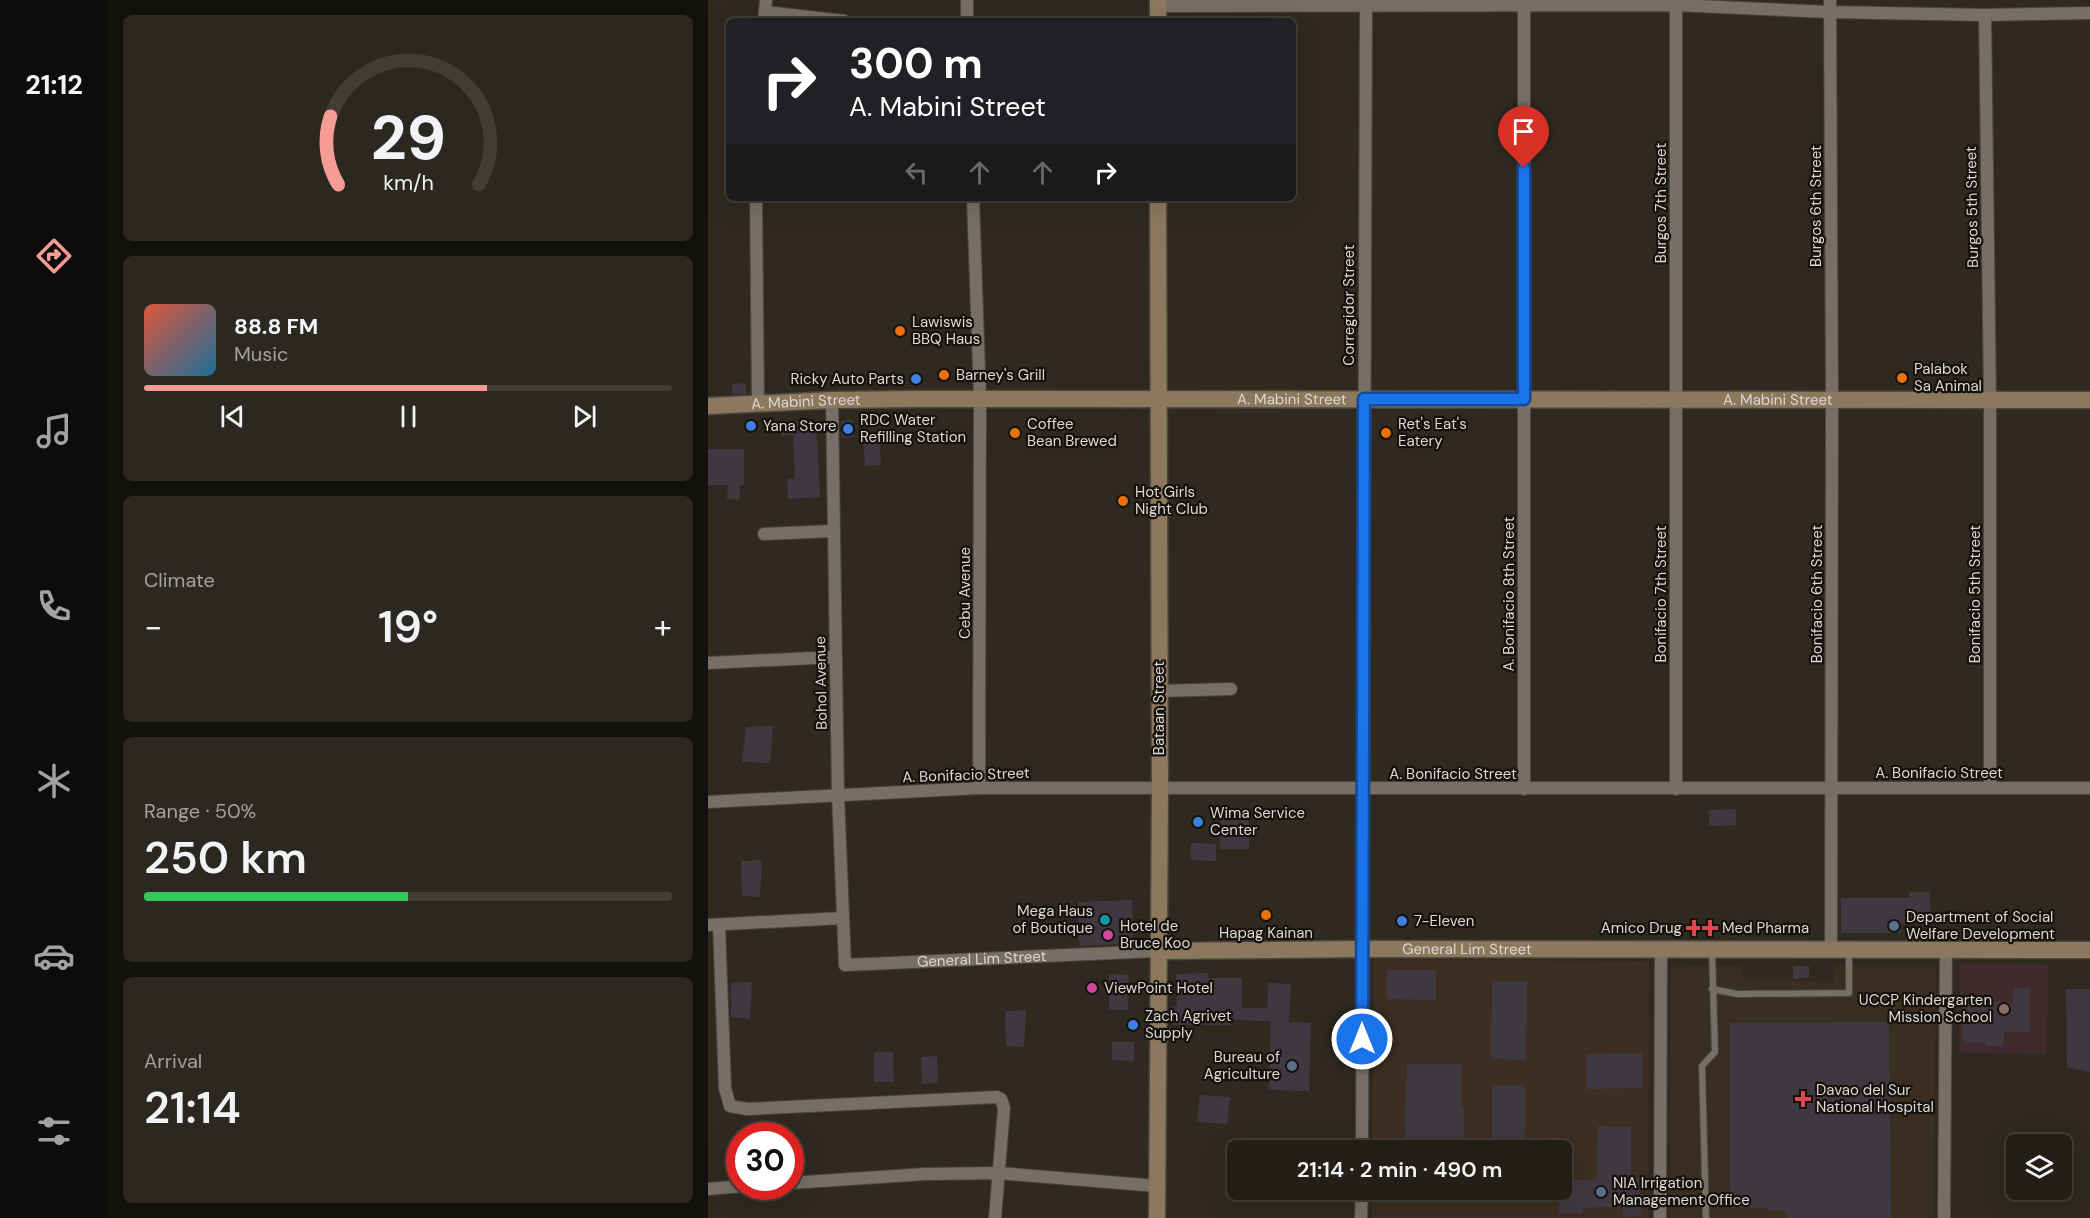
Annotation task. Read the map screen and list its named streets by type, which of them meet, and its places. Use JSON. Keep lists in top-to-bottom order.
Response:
{
  "streets": {
    "street": [
      "Burgos 7th Street",
      "Burgos 6th Street",
      "Burgos 5th Street",
      "Corregidor Street",
      "A. Mabini Street",
      "Cebu Avenue",
      "A. Bonifacio 8th Street",
      "Bonifacio 7th Street",
      "Bonifacio 6th Street",
      "Bonifacio 5th Street",
      "Bohol Avenue",
      "Bataan Street",
      "A. Bonifacio Street",
      "General Lim Street"
    ]
  },
  "crossings": [
    ["Burgos 7th Street", "A. Mabini Street"],
    ["Burgos 7th Street", "Bonifacio 7th Street"],
    ["Burgos 6th Street", "A. Mabini Street"],
    ["Burgos 6th Street", "Bonifacio 6th Street"],
    ["Burgos 5th Street", "A. Mabini Street"],
    ["Burgos 5th Street", "Bonifacio 5th Street"],
    ["Corregidor Street", "A. Mabini Street"],
    ["Corregidor Street", "A. Bonifacio Street"],
    ["Corregidor Street", "General Lim Street"],
    ["A. Mabini Street", "Cebu Avenue"],
    ["A. Mabini Street", "A. Bonifacio 8th Street"],
    ["A. Mabini Street", "Bonifacio 7th Street"],
    ["A. Mabini Street", "Bonifacio 6th Street"],
    ["A. Mabini Street", "Bonifacio 5th Street"],
    ["A. Mabini Street", "Bohol Avenue"],
    ["A. Mabini Street", "Bataan Street"],
    ["Cebu Avenue", "A. Bonifacio Street"],
    ["A. Bonifacio 8th Street", "A. Bonifacio Street"],
    ["Bonifacio 7th Street", "A. Bonifacio Street"],
    ["Bonifacio 6th Street", "A. Bonifacio Street"],
    ["Bonifacio 6th Street", "General Lim Street"],
    ["Bonifacio 5th Street", "A. Bonifacio Street"],
    ["Bohol Avenue", "A. Bonifacio Street"],
    ["Bohol Avenue", "General Lim Street"],
    ["Bataan Street", "A. Bonifacio Street"],
    ["Bataan Street", "General Lim Street"]
  ],
  "places": {
    "other": [
      "Lawiswis BBQ Haus",
      "Barney's Grill",
      "Palabok Sa Animal",
      "Ricky Auto Parts",
      "Yana Store",
      "RDC Water Refilling Station",
      "Coffee Bean Brewed",
      "Ret's Eat's Eatery",
      "Hot Girls Night Club",
      "Wima Service Center",
      "Hapag Kainan",
      "Mega Haus of Boutique",
      "7-Eleven",
      "Department of Social Welfare Development",
      "Hotel de Bruce Koo",
      "ViewPoint Hotel",
      "UCCP Kindergarten Mission School",
      "Zach Agrivet Supply",
      "Bureau of Agriculture",
      "NIA Irrigation Management Office"
    ],
    "health": ["Amico Drug", "Med Pharma", "Davao del Sur National Hospital"]
  },
  "page": {
    "tabs": "21:12",
    "turn": ["300 m", "A. Mabini Street"],
    "song": ["88.8 FM", "Music"],
    "tile": [
      "Climate",
      ["Range · 50%", "250 km"],
      ["Arrival", "21:14"]
    ],
    "heat": ["−", "19°", "+"],
    "limit": "30",
    "trip": "21:14 · 2 min · 490 m",
    "gauge": ["29", "km/h"]
  }
}
